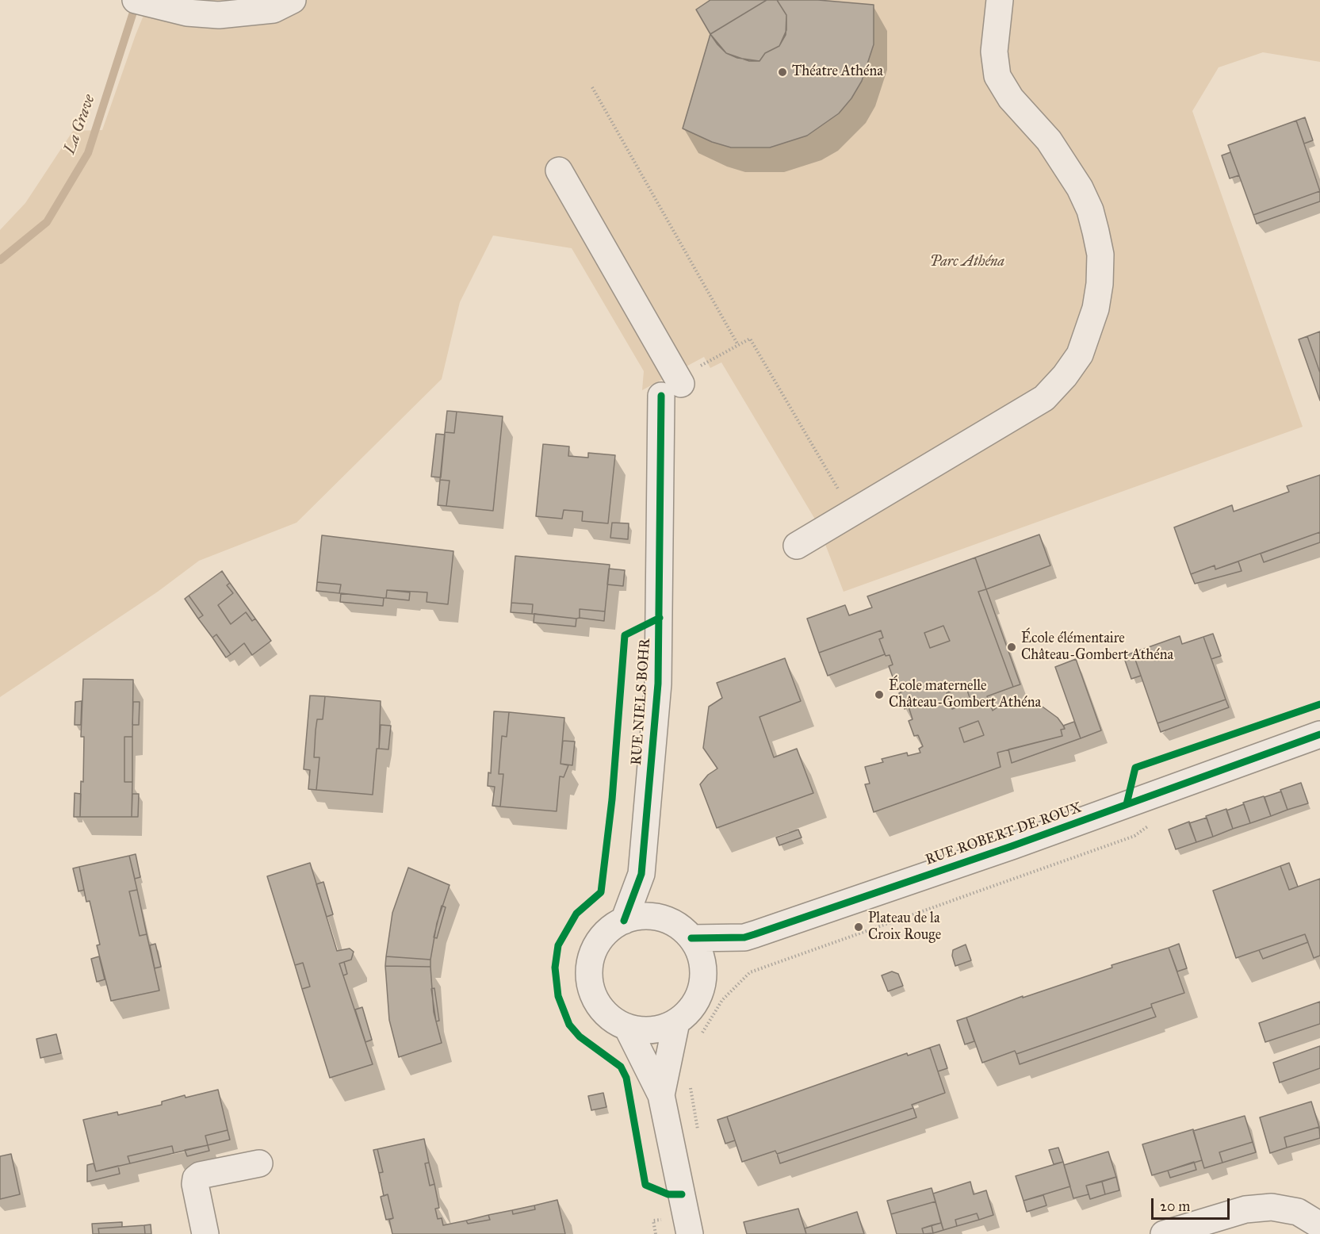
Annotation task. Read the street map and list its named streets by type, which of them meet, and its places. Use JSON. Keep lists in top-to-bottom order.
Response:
{
  "streets": {
    "street": ["RUE NIELS BOHR", "RUE ROBERT DE ROUX"]
  },
  "crossings": [
    ["RUE NIELS BOHR", "RUE ROBERT DE ROUX"]
  ],
  "water": ["La Grave"],
  "parks": ["Parc Athéna"],
  "places": [
    "Théatre Athéna",
    "École élémentaire Château-Gombert Athéna",
    "École maternelle Château-Gombert Athéna",
    "Plateau de la Croix Rouge"
  ],
  "scale_bar": "20 m"
}
